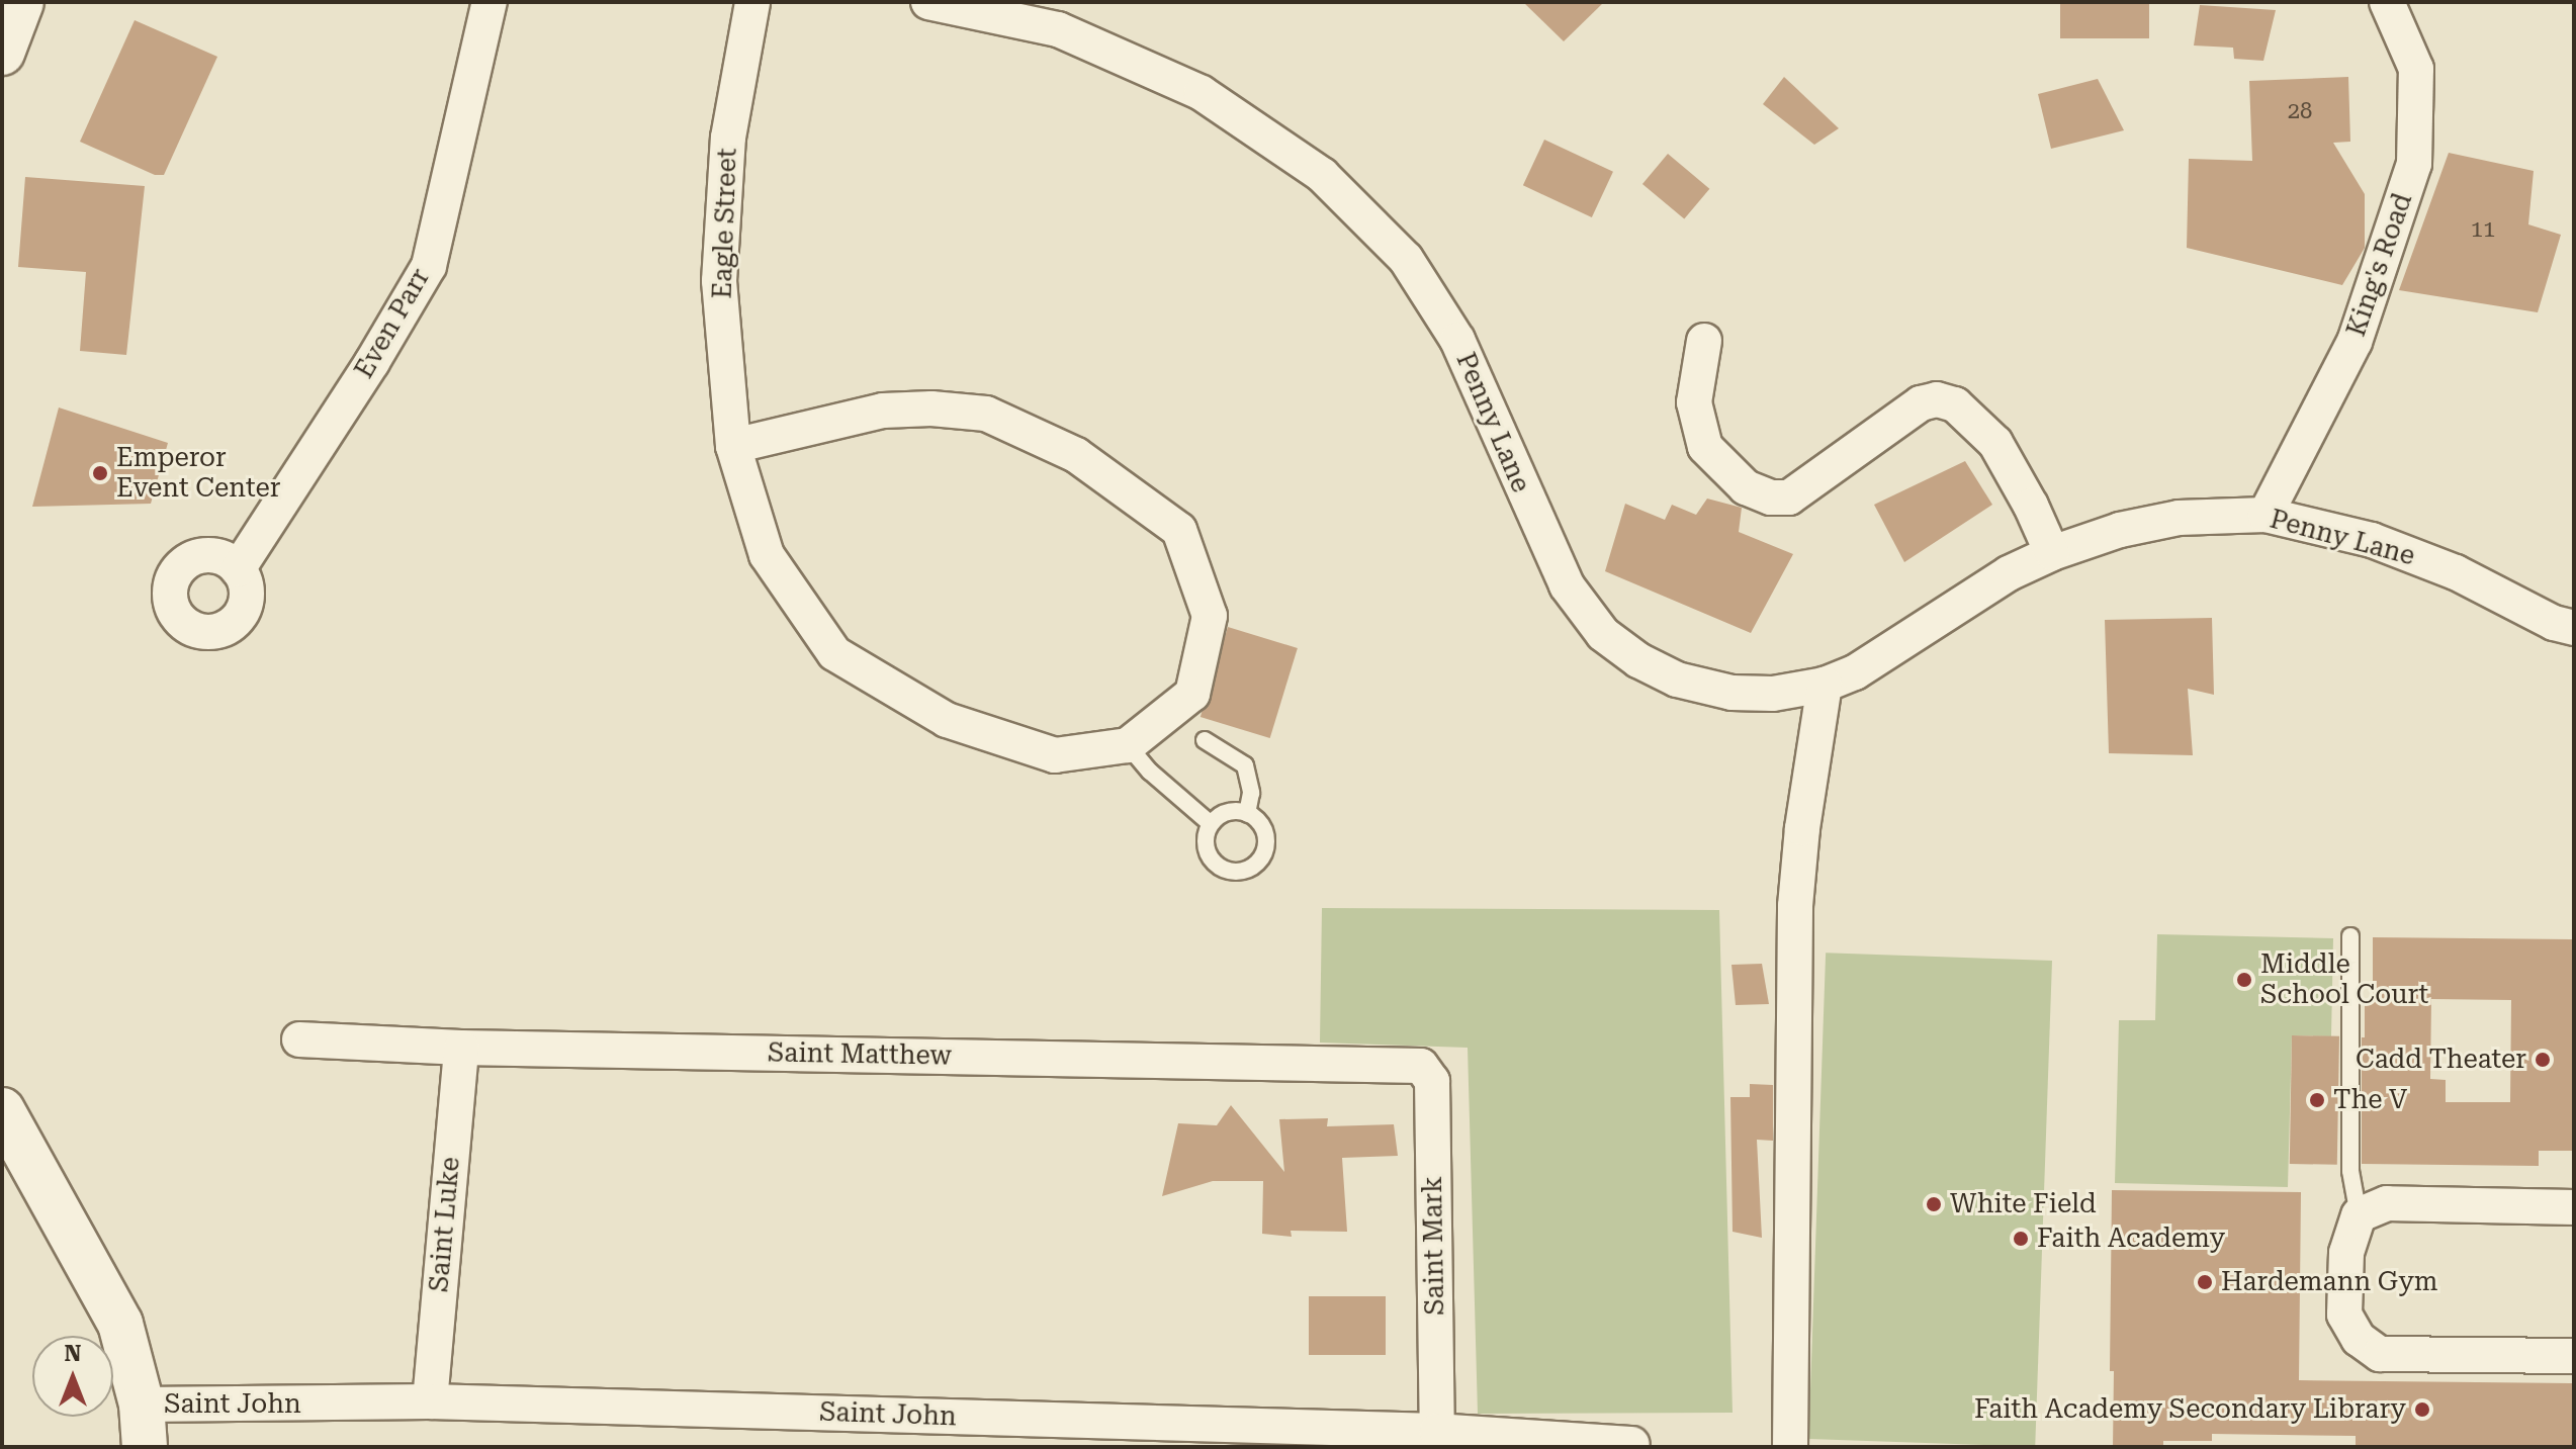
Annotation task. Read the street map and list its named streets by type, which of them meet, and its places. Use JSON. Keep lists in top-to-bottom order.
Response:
{
  "streets": {
    "street": [
      "Eagle Street",
      "King's Road",
      "Even Parr",
      "Penny Lane",
      "Saint Matthew",
      "Saint Luke",
      "Saint Mark",
      "Saint John"
    ]
  },
  "crossings": [
    ["King's Road", "Penny Lane"],
    ["Saint Matthew", "Saint Luke"],
    ["Saint Matthew", "Saint Mark"],
    ["Saint Luke", "Saint John"],
    ["Saint Mark", "Saint John"]
  ],
  "places": [
    "Emperor Event Center",
    "Middle School Court",
    "Cadd Theater",
    "The V",
    "White Field",
    "Faith Academy",
    "Hardemann Gym",
    "Faith Academy Secondary Library"
  ],
  "house_numbers": ["28", "11"],
  "north": "top"
}
